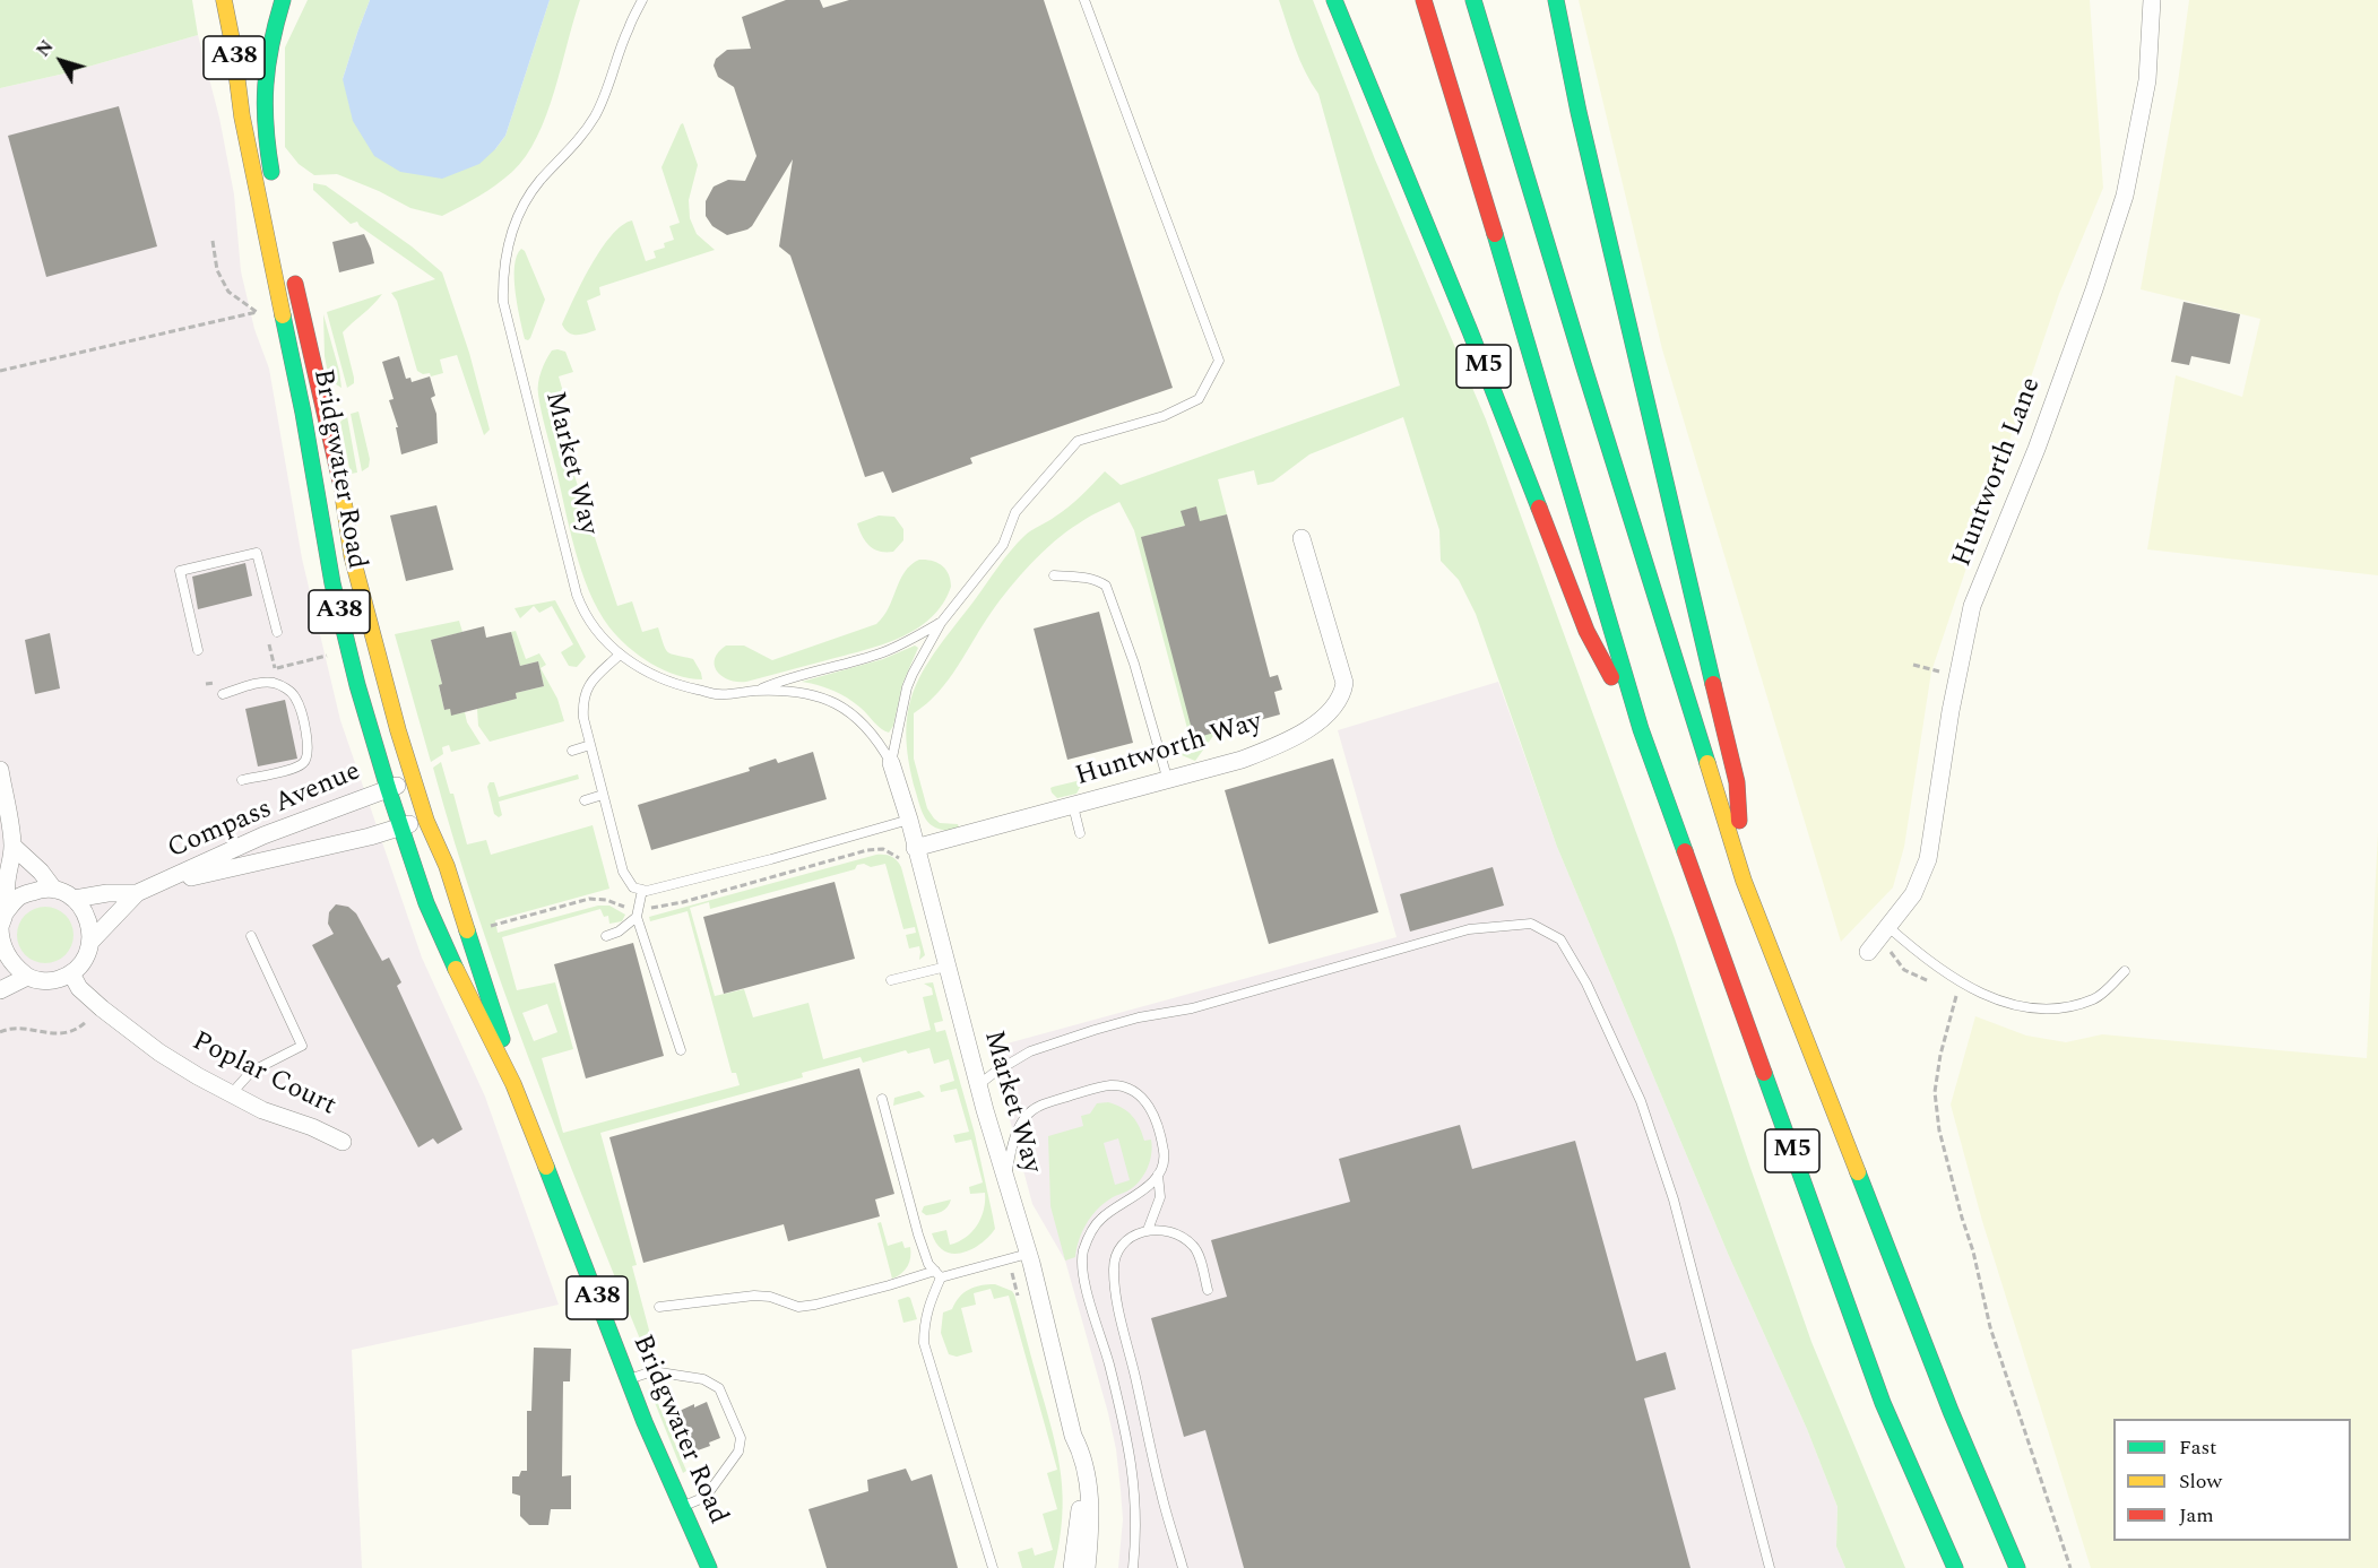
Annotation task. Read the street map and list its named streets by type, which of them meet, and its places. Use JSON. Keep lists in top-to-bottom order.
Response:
{
  "streets": {
    "main road": ["A38", "M5", "Bridgwater Road"],
    "street": [
      "Market Way",
      "Huntworth Lane",
      "Huntworth Way",
      "Compass Avenue",
      "Poplar Court"
    ]
  },
  "crossings": [
    ["A38", "Bridgwater Road"],
    ["Market Way", "Huntworth Way"],
    ["Bridgwater Road", "Compass Avenue"],
    ["Compass Avenue", "Poplar Court"]
  ],
  "legend": ["Fast", "Slow", "Jam"],
  "north": "top left"
}
